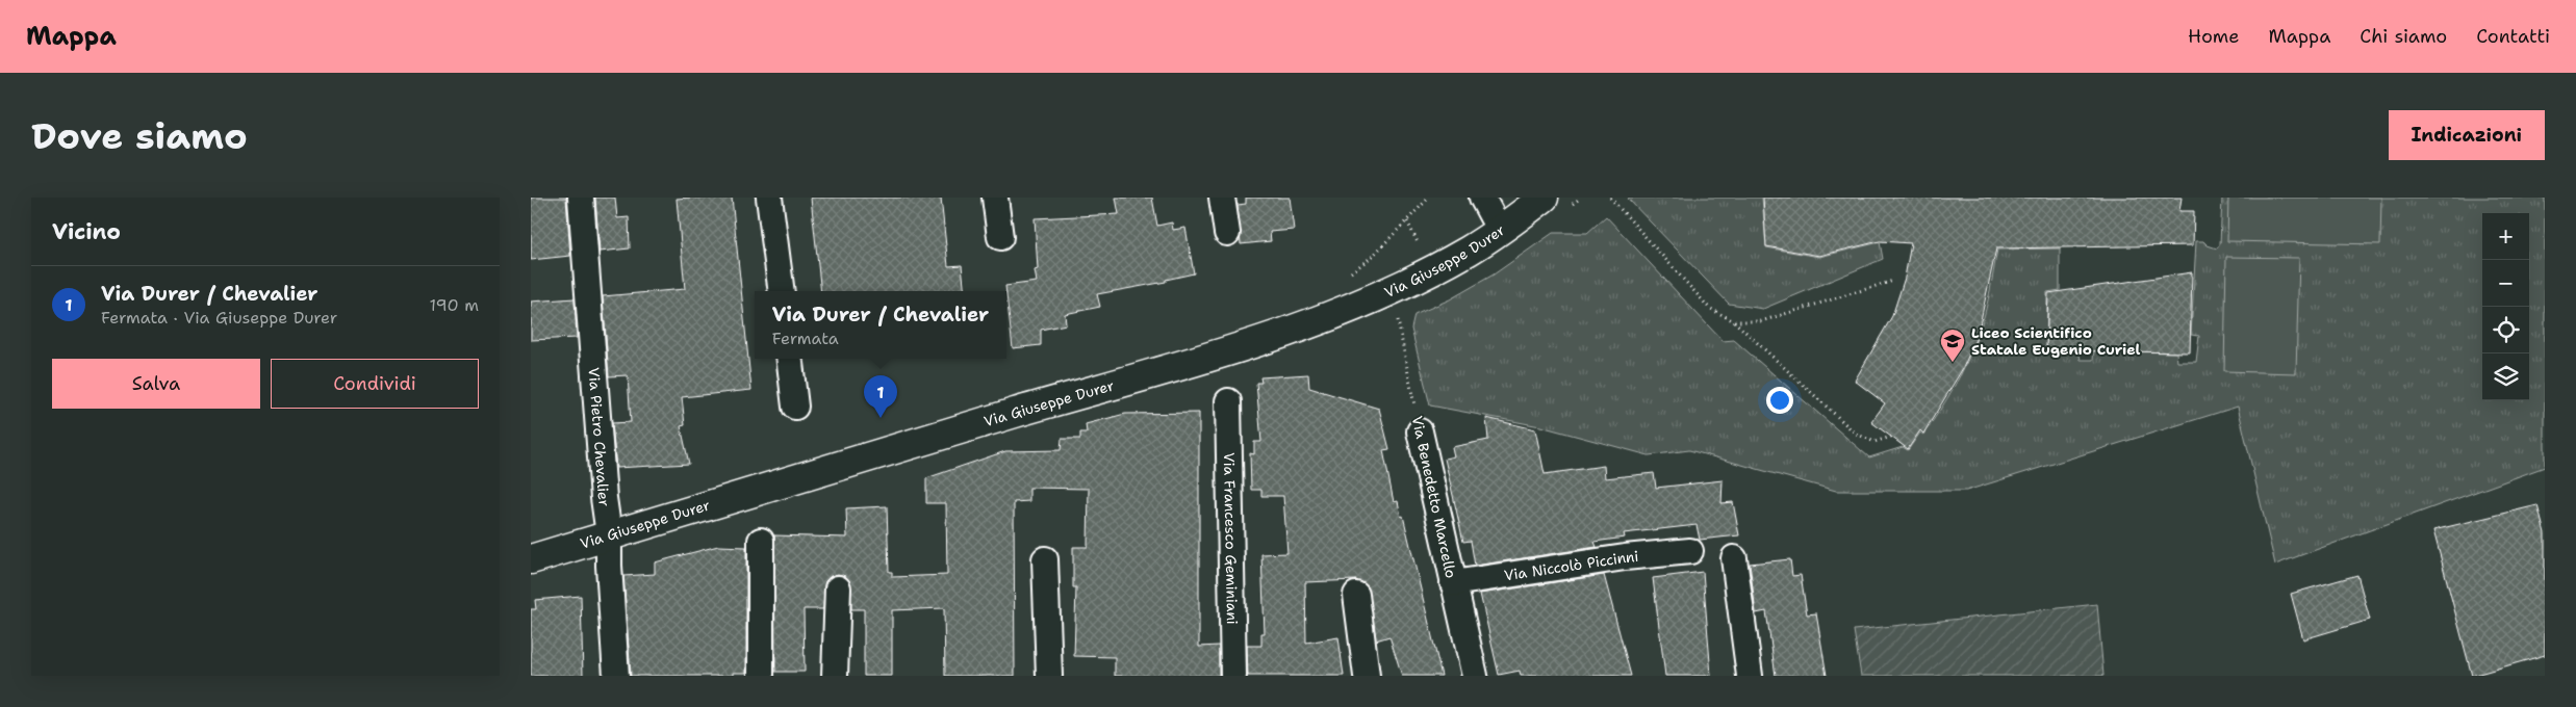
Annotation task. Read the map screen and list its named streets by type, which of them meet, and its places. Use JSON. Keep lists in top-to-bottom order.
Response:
{
  "streets": {
    "street": [
      "Via Giuseppe Durer",
      "Via Pietro Chevalier",
      "Via Benedetto Marcello",
      "Via Francesco Geminiani",
      "Via Niccolò Piccinni"
    ]
  },
  "crossings": [
    ["Via Giuseppe Durer", "Via Pietro Chevalier"],
    ["Via Benedetto Marcello", "Via Niccolò Piccinni"]
  ],
  "places": {
    "school or university": ["Liceo Scientifico Statale Eugenio Curiel"]
  },
  "page": {
    "header": "Mappa",
    "nav": [
      "Home",
      "Mappa",
      "Chi siamo",
      "Contatti"
    ],
    "buttons": [
      "Indicazioni",
      ["Salva", "Condividi"]
    ],
    "title": "Dove siamo",
    "heading": "Vicino",
    "map_buttons": ["+", "−"],
    "list": [
      {
        "mark": "1",
        "name": "Via Durer / Chevalier",
        "note": "Fermata · Via Giuseppe Durer",
        "value": "190 m"
      }
    ],
    "popup": ["Via Durer / Chevalier", "Fermata"],
    "pins": "1"
  }
}
